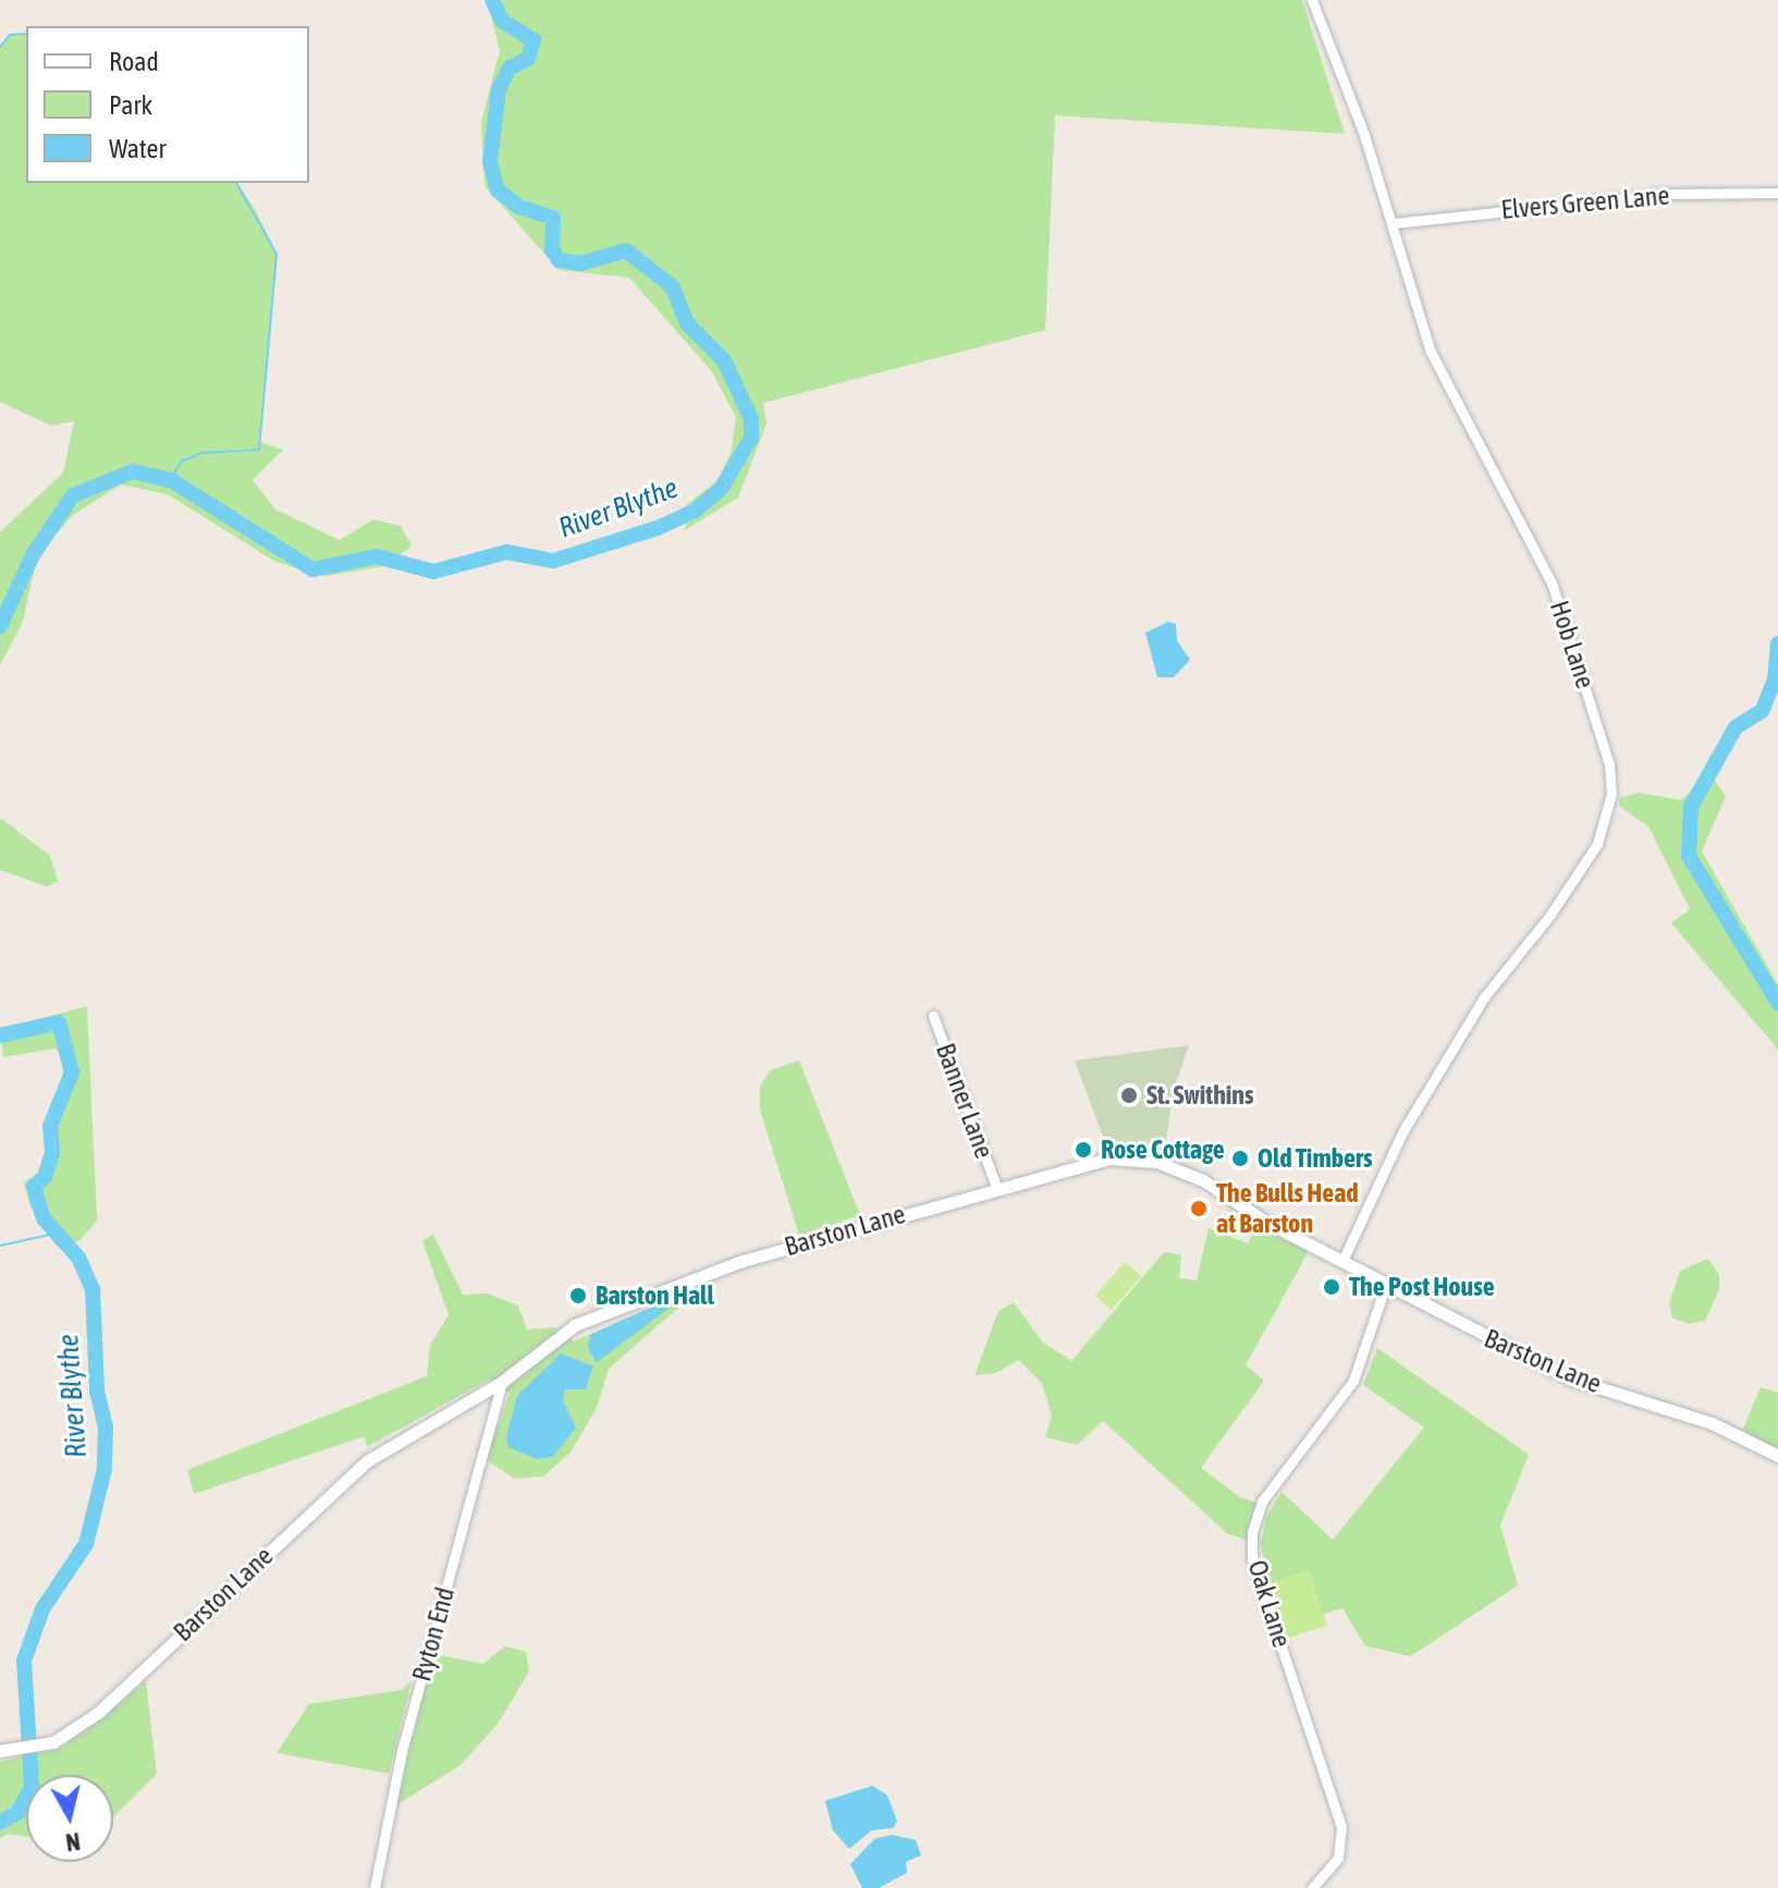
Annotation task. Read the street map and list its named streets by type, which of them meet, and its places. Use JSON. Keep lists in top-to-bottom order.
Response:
{
  "streets": {
    "street": [
      "Elvers Green Lane",
      "Hob Lane",
      "Banner Lane",
      "Barston Lane",
      "Oak Lane",
      "Ryton End"
    ]
  },
  "crossings": [
    ["Elvers Green Lane", "Hob Lane"],
    ["Hob Lane", "Barston Lane"],
    ["Banner Lane", "Barston Lane"],
    ["Barston Lane", "Oak Lane"],
    ["Barston Lane", "Ryton End"]
  ],
  "water": ["River Blythe"],
  "places": [
    "St. Swithins",
    "Rose Cottage",
    "Old Timbers",
    "The Bulls Head at Barston",
    "The Post House",
    "Barston Hall"
  ],
  "legend": ["Road", "Park", "Water"],
  "north": "bottom"
}
